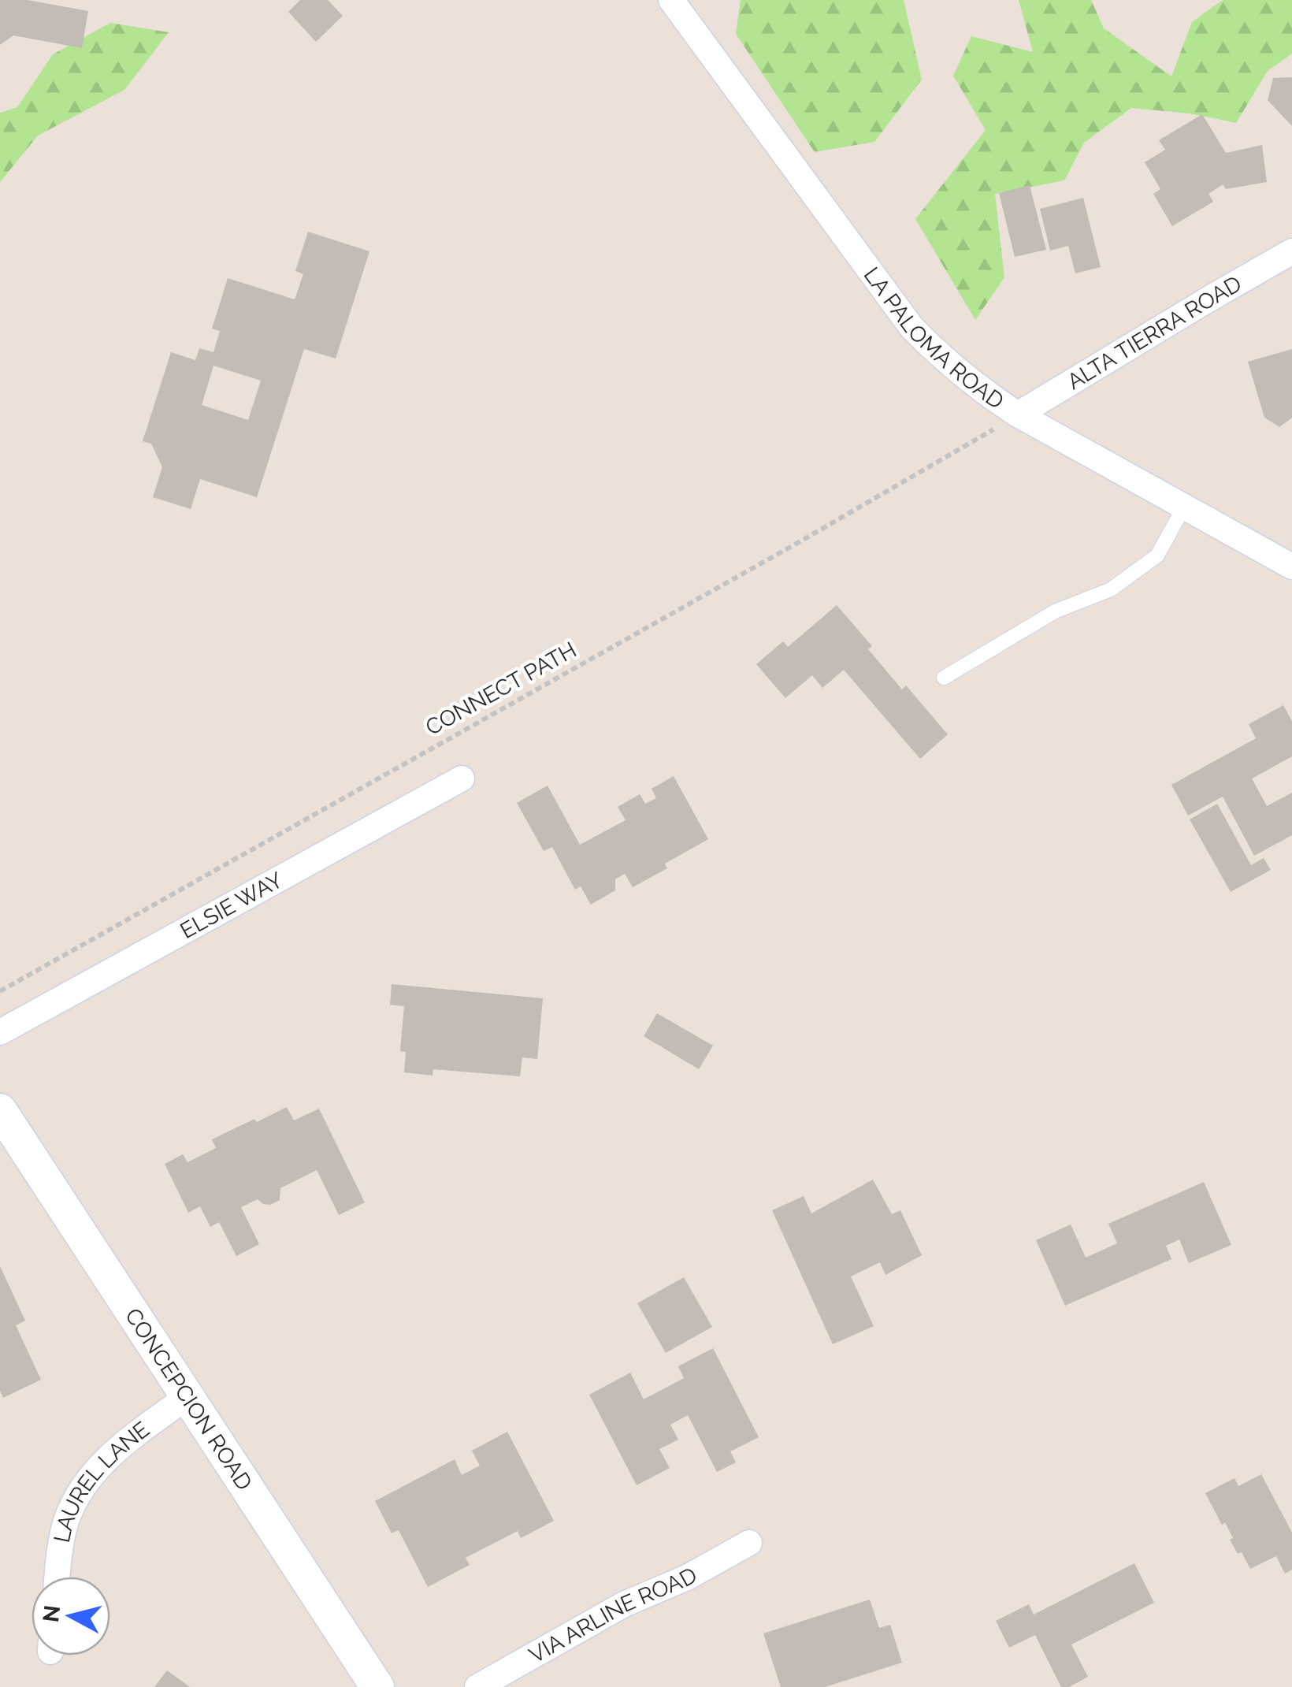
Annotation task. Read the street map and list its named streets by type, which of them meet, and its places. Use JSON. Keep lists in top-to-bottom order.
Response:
{
  "streets": {
    "street": [
      "ALTA TIERRA ROAD",
      "LA PALOMA ROAD",
      "ELSIE WAY",
      "CONCEPCION ROAD",
      "LAUREL LANE",
      "VIA ARLINE ROAD"
    ],
    "path": ["CONNECT PATH"]
  },
  "crossings": [
    ["ALTA TIERRA ROAD", "LA PALOMA ROAD"],
    ["ALTA TIERRA ROAD", "CONNECT PATH"],
    ["LA PALOMA ROAD", "CONNECT PATH"],
    ["CONCEPCION ROAD", "LAUREL LANE"]
  ],
  "north": "left"
}
